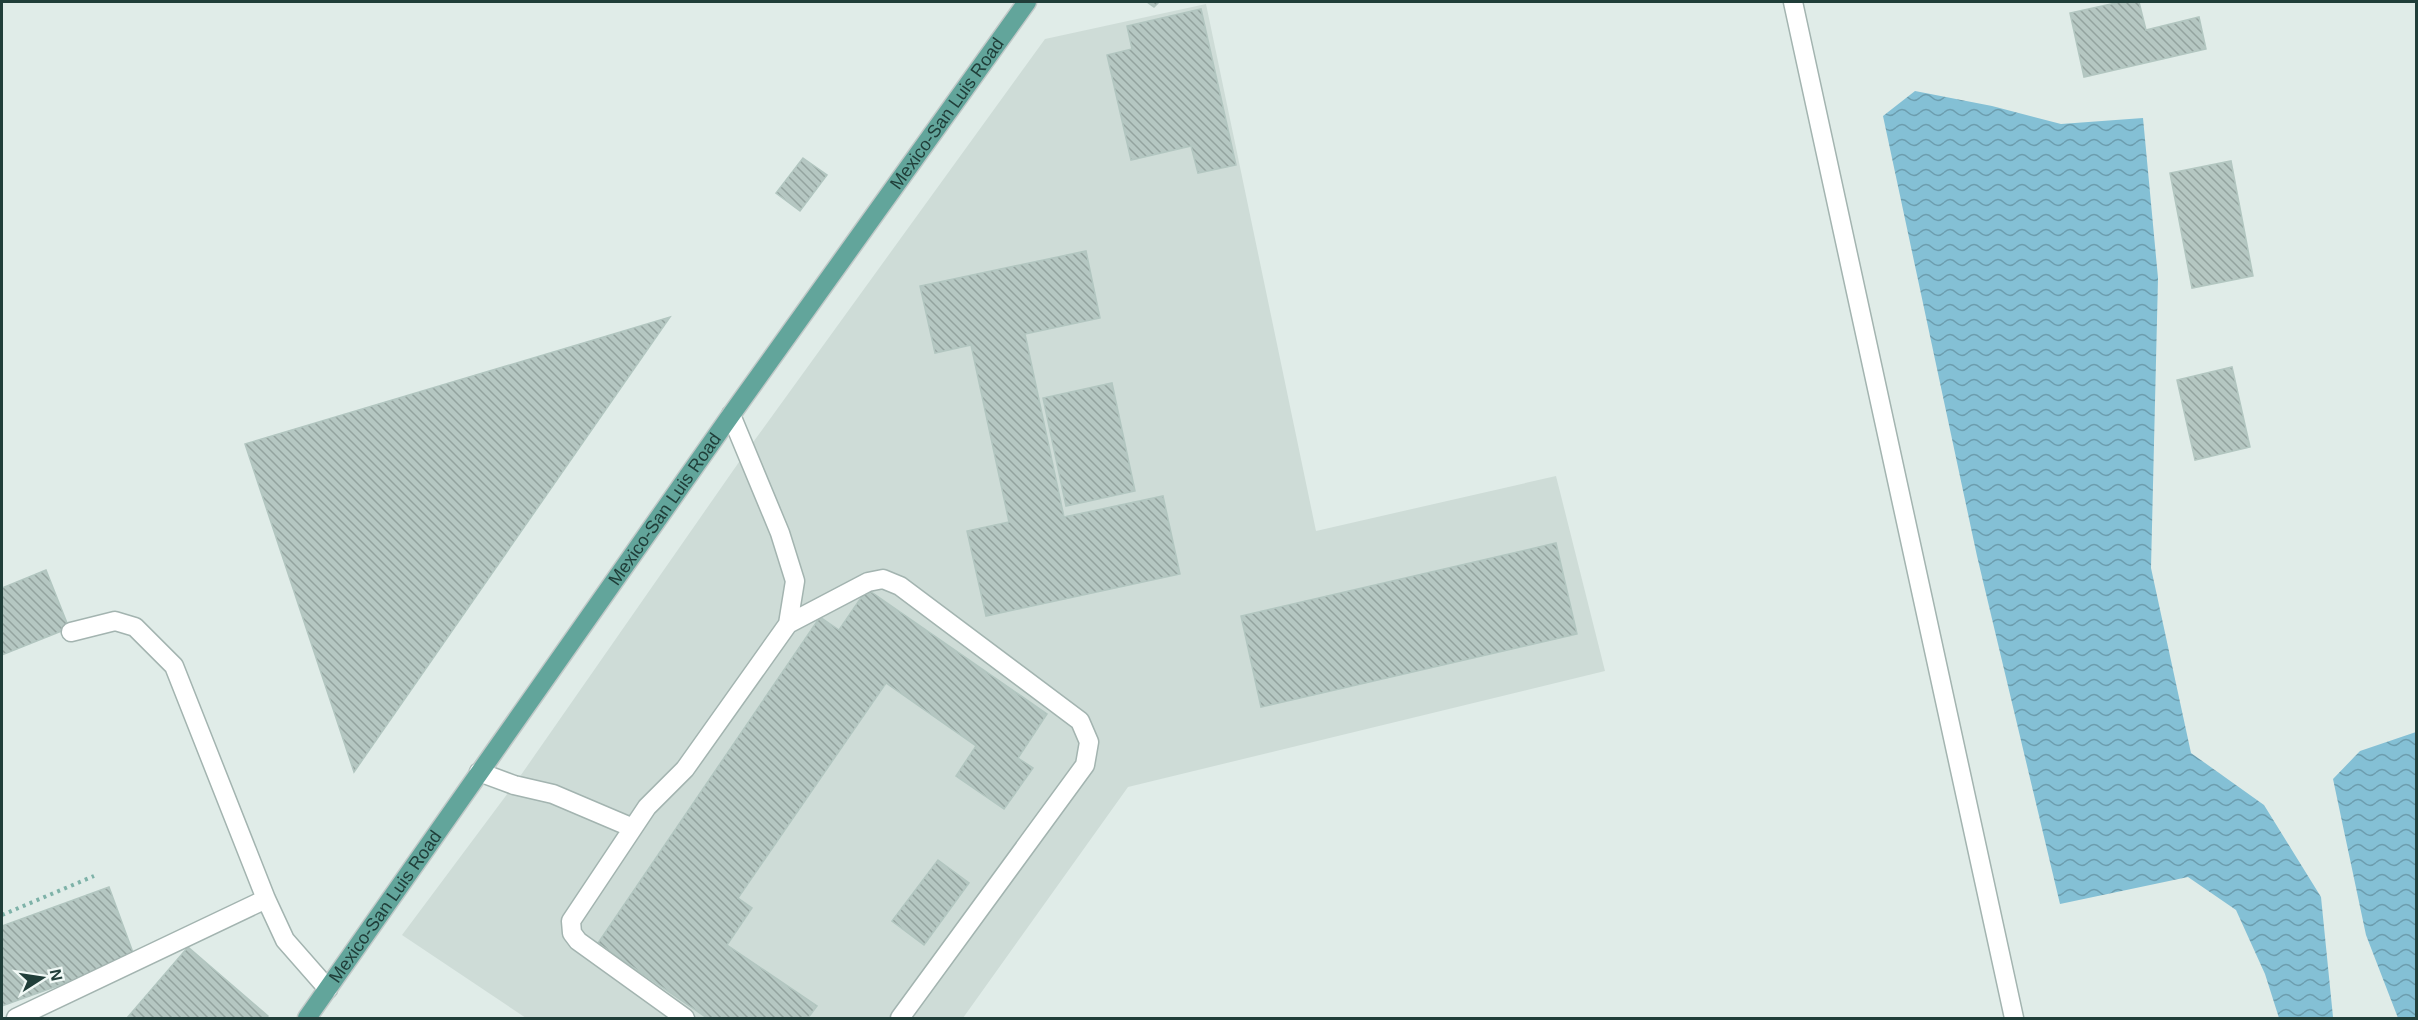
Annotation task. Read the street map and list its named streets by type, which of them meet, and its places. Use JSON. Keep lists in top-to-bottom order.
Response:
{
  "streets": {
    "main road": ["Mexico-San Luis Road"]
  },
  "north": "right"
}
